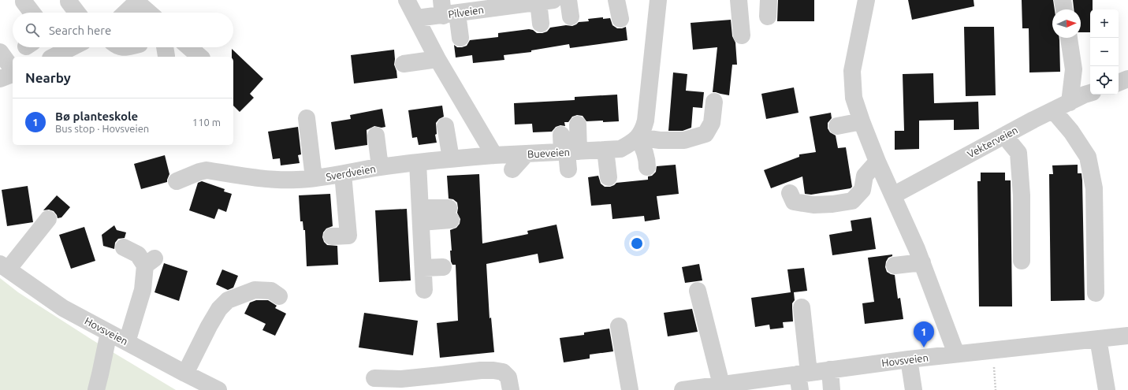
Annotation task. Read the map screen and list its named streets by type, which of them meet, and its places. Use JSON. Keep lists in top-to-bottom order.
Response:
{
  "streets": {
    "street": [
      "Pilveien",
      "Vekterveien",
      "Bueveien",
      "Sverdveien",
      "Hovsveien"
    ]
  },
  "crossings": [
    ["Bueveien", "Sverdveien"]
  ],
  "north": "right",
  "page": {
    "map_buttons": ["+", "−"],
    "search": "Search here",
    "heading": "Nearby",
    "list": [
      {
        "mark": "1",
        "name": "Bø planteskole",
        "note": "Bus stop · Hovsveien",
        "value": "110 m"
      }
    ],
    "pins": "1"
  }
}
